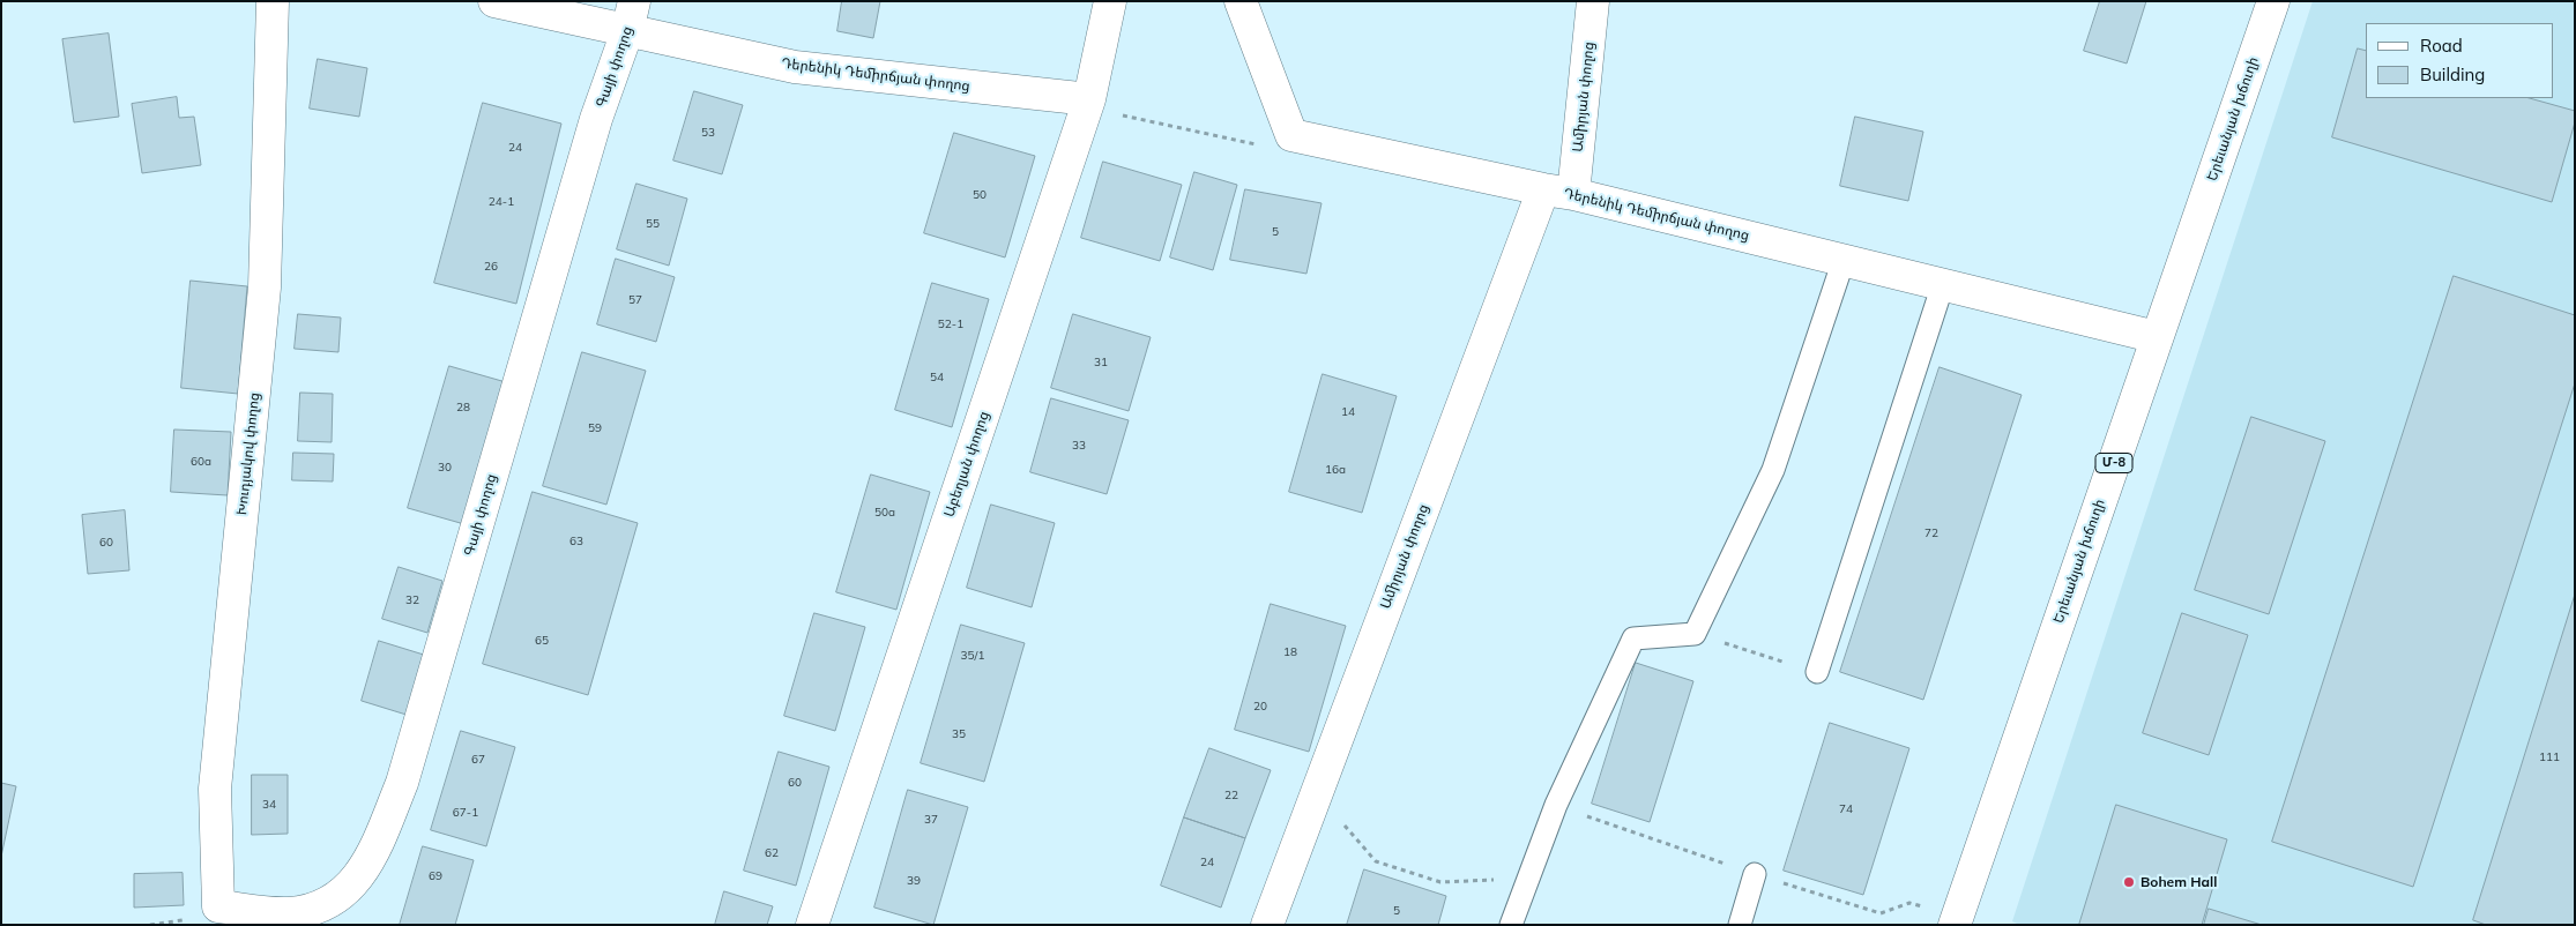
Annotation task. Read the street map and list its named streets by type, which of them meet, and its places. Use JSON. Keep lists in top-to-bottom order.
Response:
{
  "streets": {
    "main road": [
      "Գայի փողոց",
      "Դերենիկ Դեմիրճյան փողոց",
      "Ամիրյան փողոց",
      "Երեւանյան խճուղի",
      "Խուդյակով փողոց",
      "Մ-8",
      "Աբեղյան փողոց"
    ]
  },
  "crossings": [
    ["Գայի փողոց", "Դերենիկ Դեմիրճյան փողոց"],
    ["Գայի փողոց", "Խուդյակով փողոց"],
    ["Դերենիկ Դեմիրճյան փողոց", "Ամիրյան փողոց"],
    ["Դերենիկ Դեմիրճյան փողոց", "Երեւանյան խճուղի"],
    ["Դերենիկ Դեմիրճյան փողոց", "Աբեղյան փողոց"]
  ],
  "places": ["Bohem Hall"],
  "house_numbers": [
    "53",
    "24",
    "50",
    "24-1",
    "55",
    "5",
    "26",
    "57",
    "52-1",
    "31",
    "54",
    "28",
    "14",
    "59",
    "33",
    "60a",
    "30",
    "16a",
    "50a",
    "72",
    "63",
    "60",
    "32",
    "65",
    "18",
    "35/1",
    "20",
    "35",
    "111",
    "67",
    "60",
    "22",
    "34",
    "74",
    "67-1",
    "37",
    "62",
    "24",
    "69",
    "39",
    "5"
  ],
  "legend": ["Road", "Building"]
}
